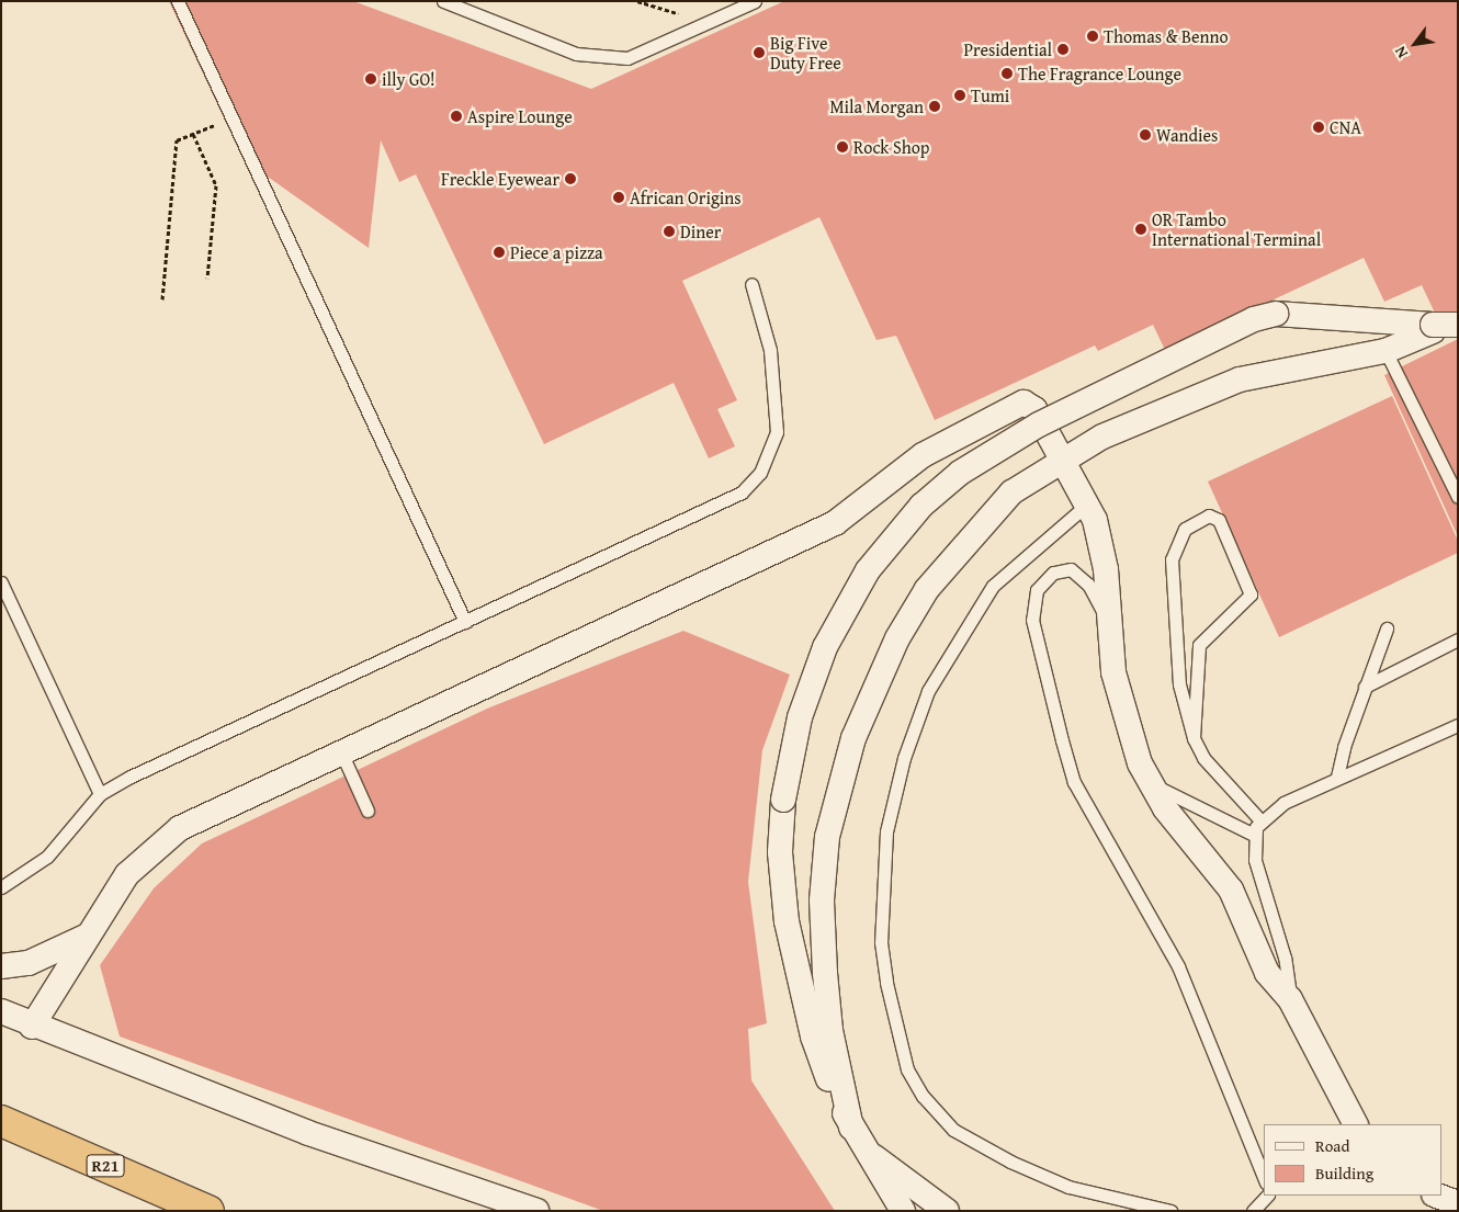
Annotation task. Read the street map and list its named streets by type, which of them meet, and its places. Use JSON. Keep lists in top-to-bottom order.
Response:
{
  "streets": {
    "highway": ["R21"]
  },
  "places": [
    "Thomas & Benno",
    "Presidential",
    "Big Five Duty Free",
    "The Fragrance Lounge",
    "illy GO!",
    "Tumi",
    "Mila Morgan",
    "Aspire Lounge",
    "CNA",
    "Wandies",
    "Rock Shop",
    "Freckle Eyewear",
    "African Origins",
    "OR Tambo International Terminal",
    "Diner",
    "Piece a pizza"
  ],
  "legend": ["Road", "Building"],
  "north": "bottom left"
}
